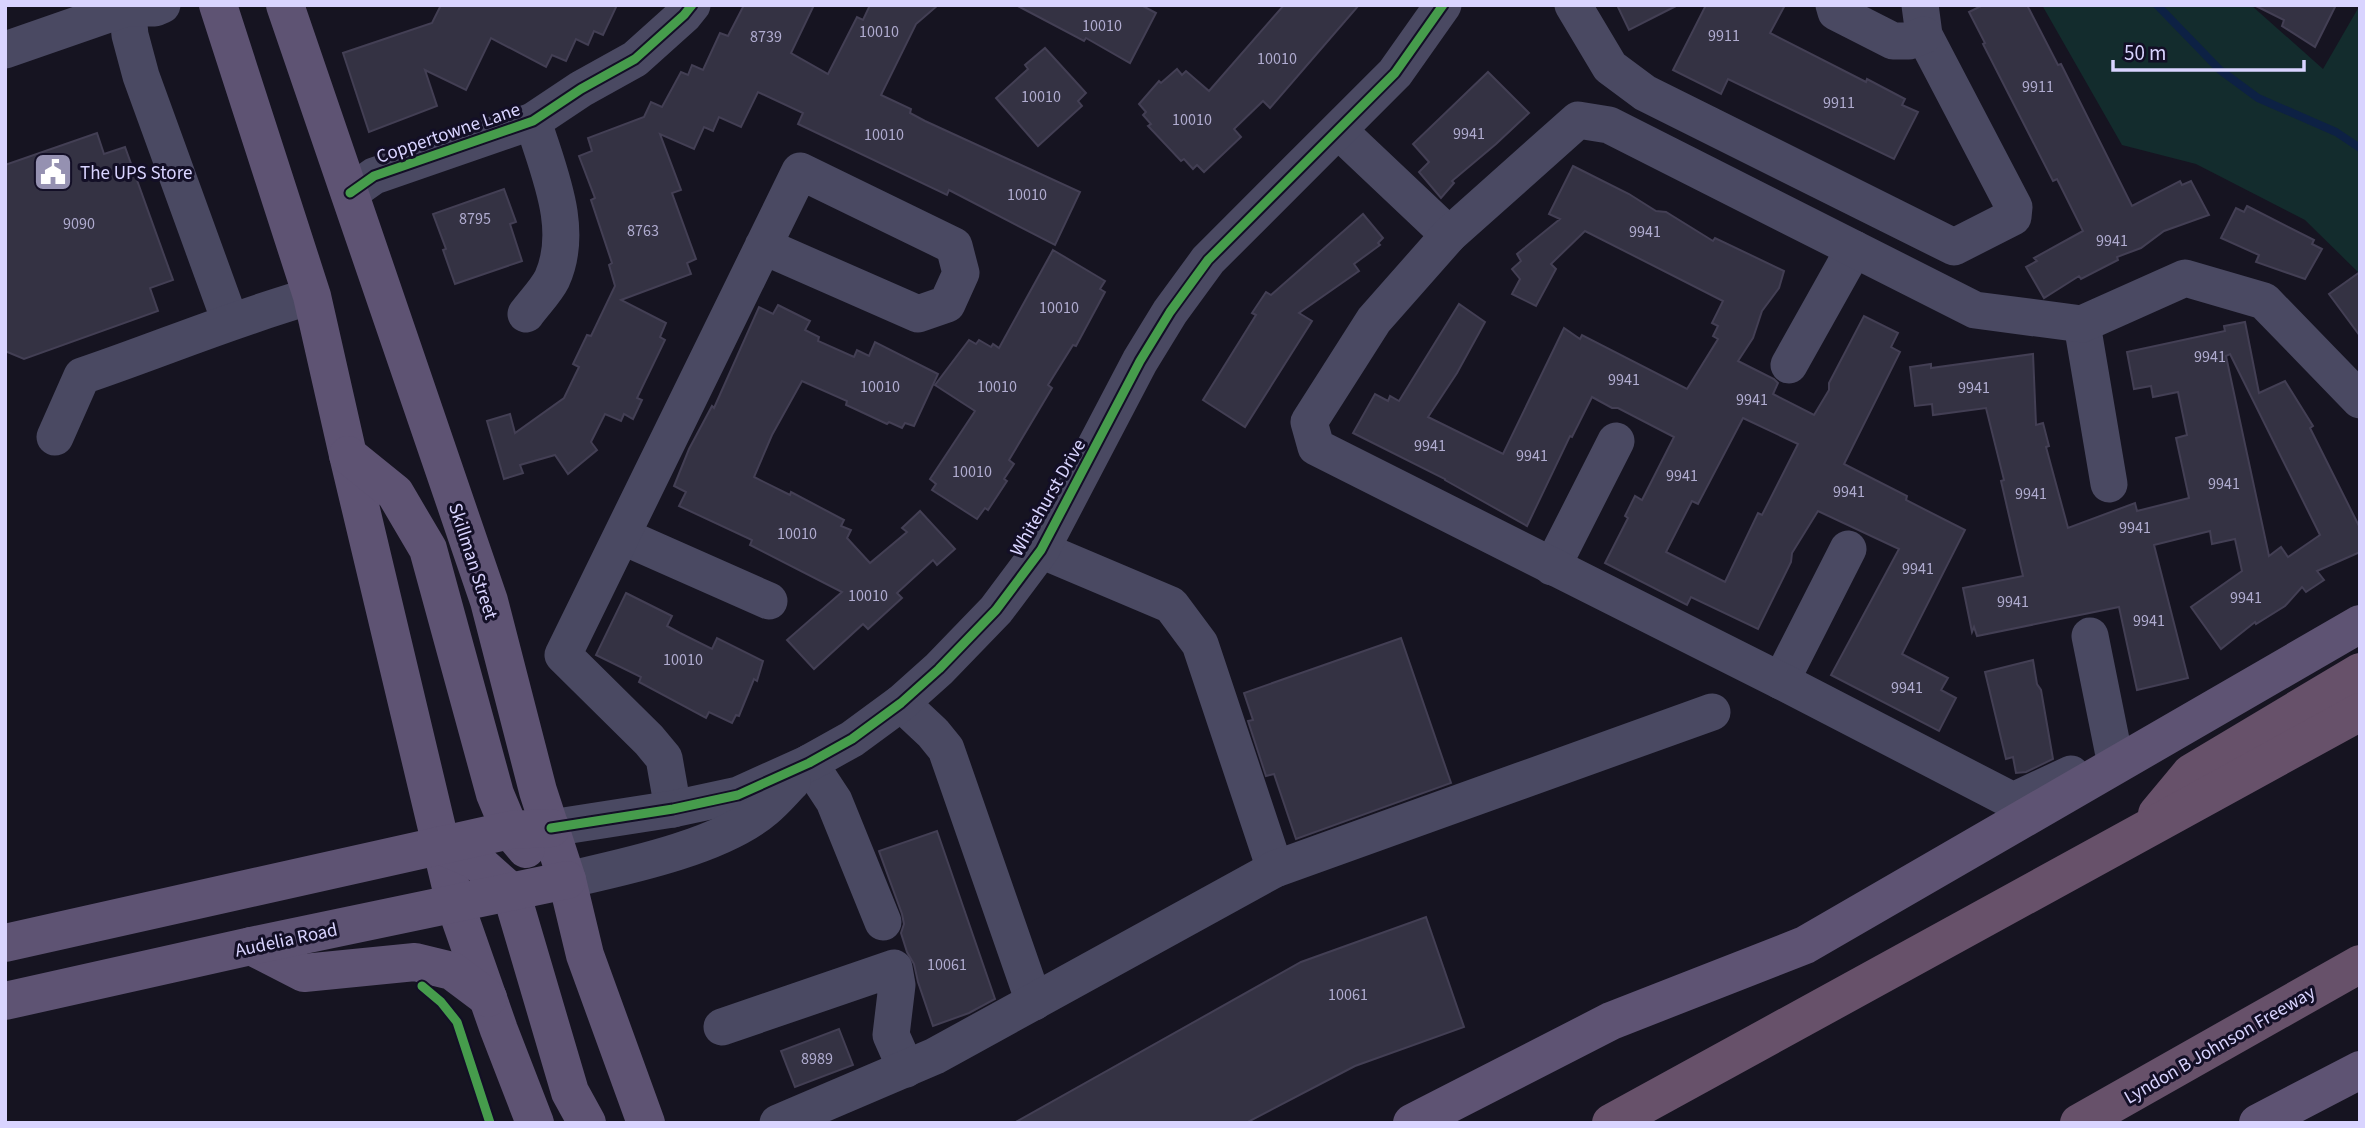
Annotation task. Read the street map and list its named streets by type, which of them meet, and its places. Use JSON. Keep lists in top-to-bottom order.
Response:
{
  "streets": {
    "highway": ["Lyndon B Johnson Freeway"],
    "main road": ["Skillman Street", "Audelia Road"],
    "street": ["Coppertowne Lane", "Whitehurst Drive"]
  },
  "crossings": [
    ["Coppertowne Lane", "Skillman Street"],
    ["Whitehurst Drive", "Skillman Street"],
    ["Whitehurst Drive", "Audelia Road"],
    ["Skillman Street", "Audelia Road"]
  ],
  "places": {
    "public building": ["The UPS Store"]
  },
  "house_numbers": [
    "10010",
    "10010",
    "9911",
    "8739",
    "10010",
    "9911",
    "10010",
    "9911",
    "10010",
    "9941",
    "10010",
    "10010",
    "8795",
    "9090",
    "8763",
    "9941",
    "9941",
    "10010",
    "9941",
    "9941",
    "10010",
    "10010",
    "9941",
    "9941",
    "9941",
    "9941",
    "10010",
    "9941",
    "9941",
    "9941",
    "9941",
    "9941",
    "10010",
    "9941",
    "10010",
    "9941",
    "9941",
    "9941",
    "10010",
    "9941",
    "10061",
    "10061",
    "8989"
  ],
  "scale_bar": "50 m"
}
